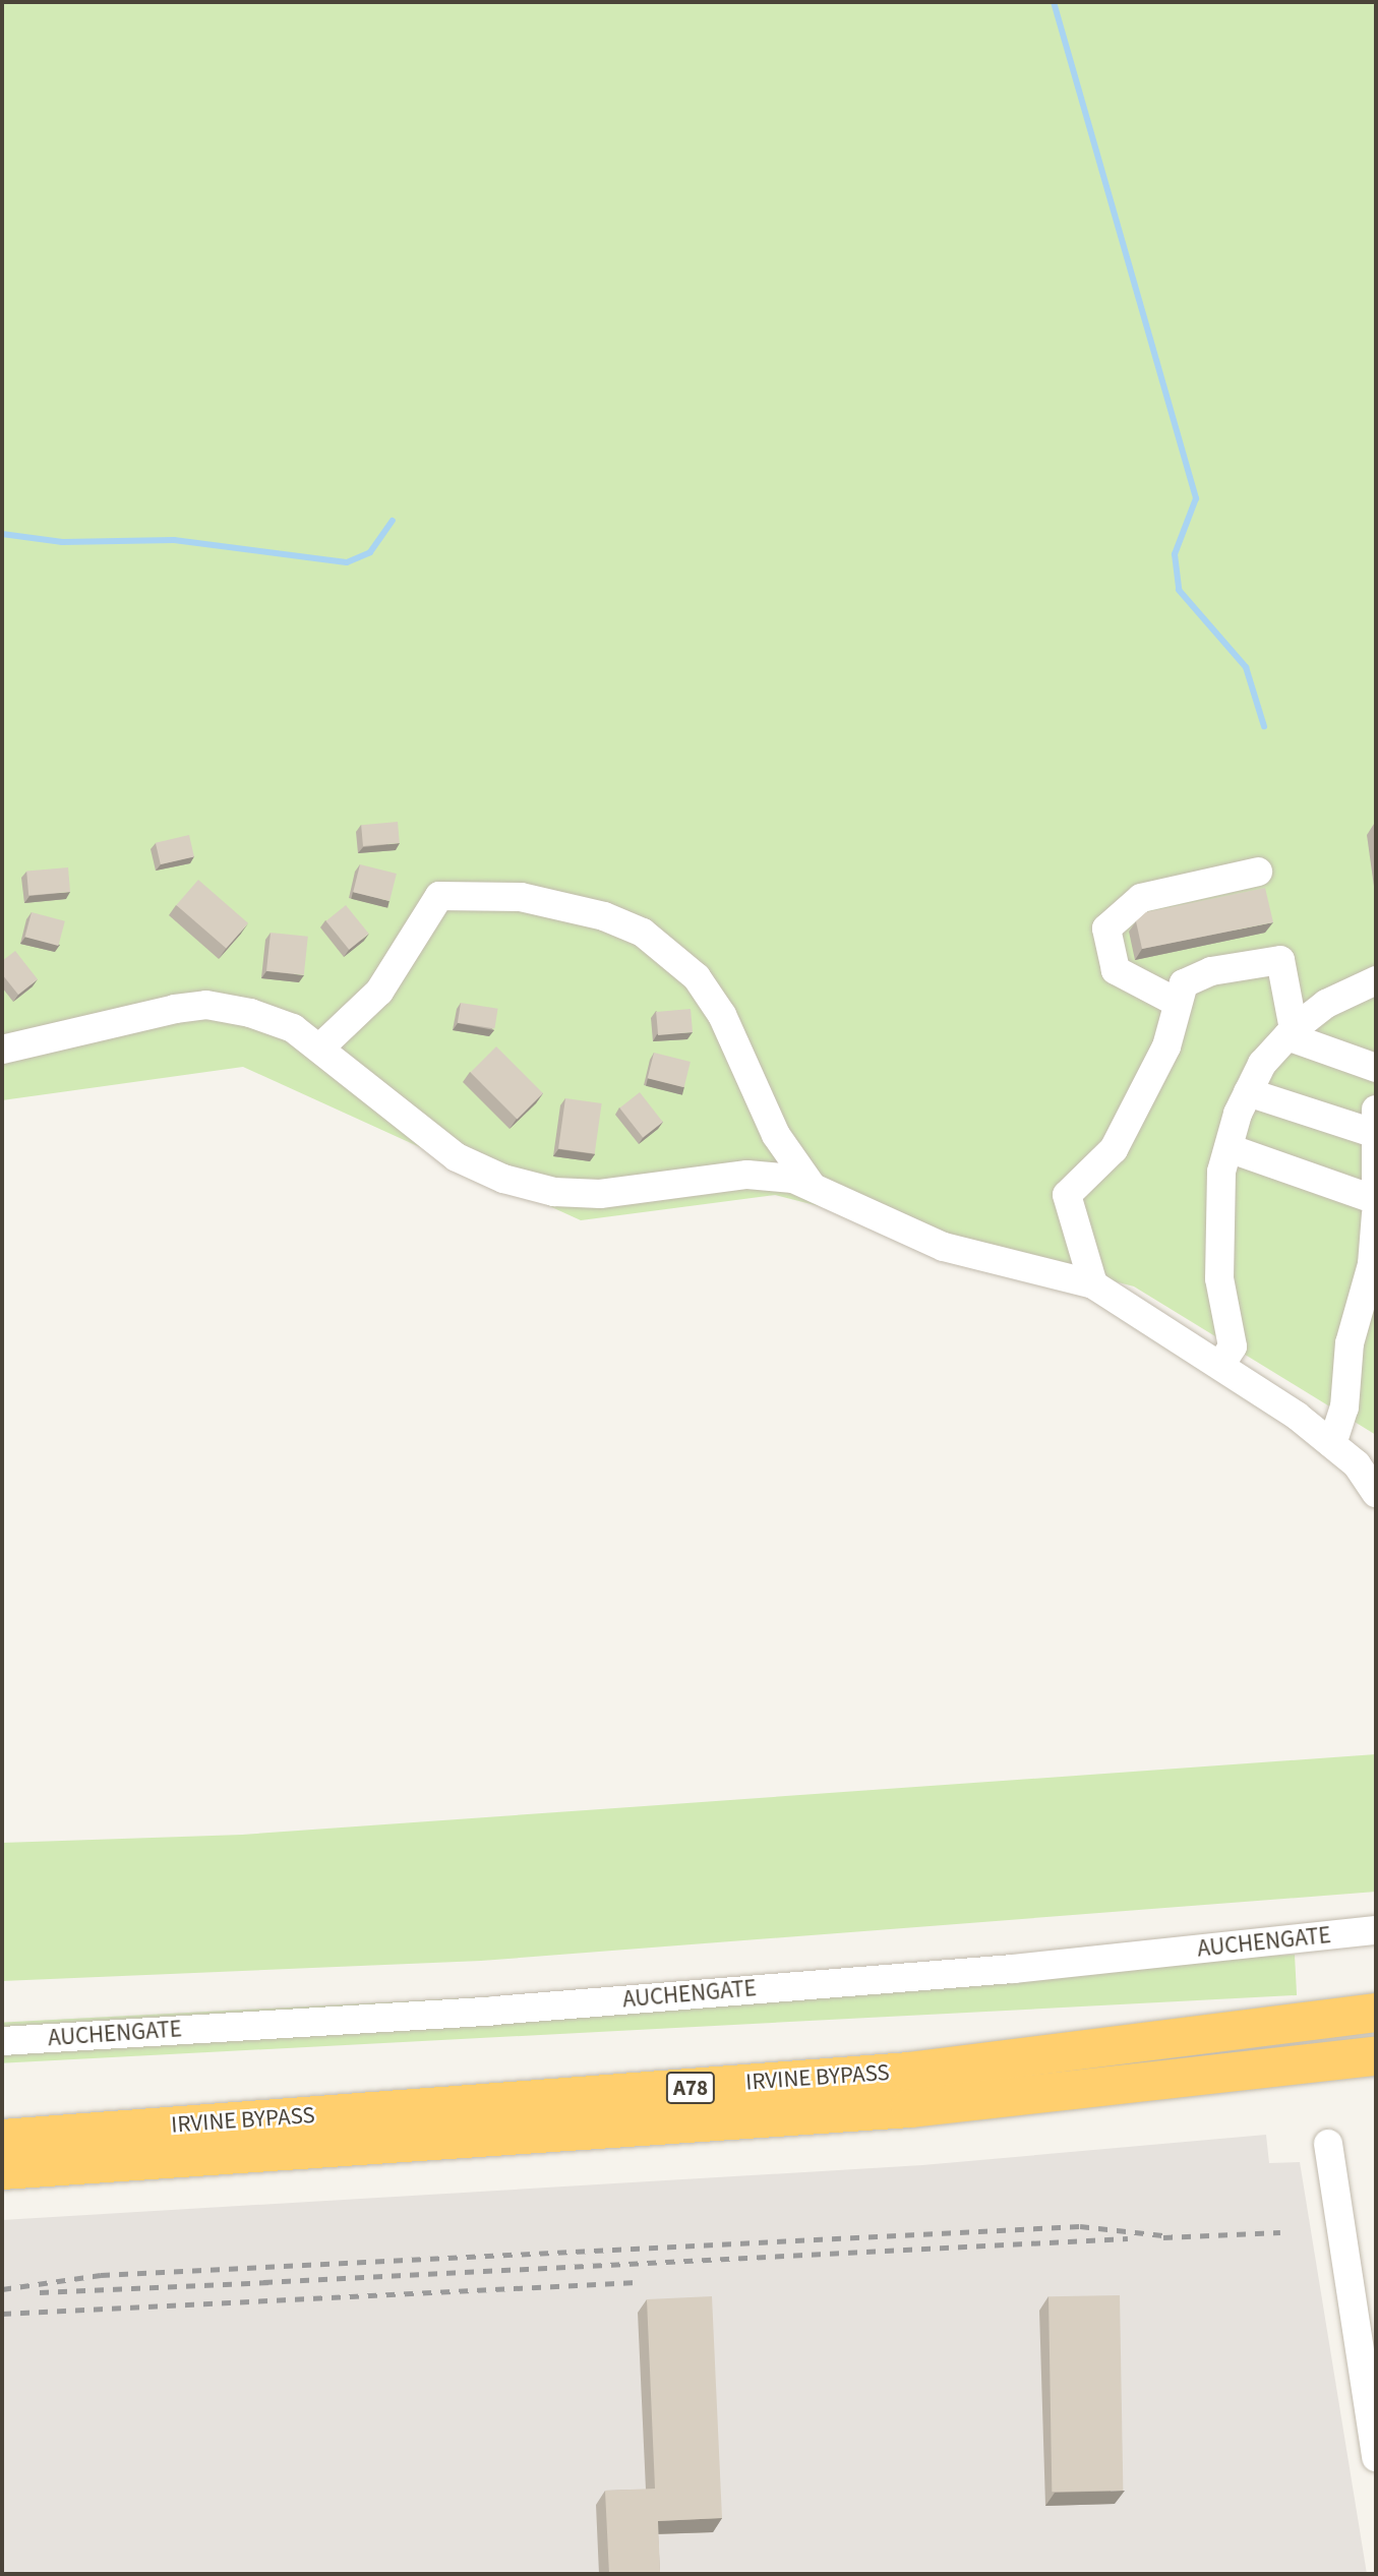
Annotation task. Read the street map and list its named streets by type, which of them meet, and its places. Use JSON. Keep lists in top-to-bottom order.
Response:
{
  "streets": {
    "highway": ["IRVINE BYPASS", "A78"],
    "street": ["AUCHENGATE"]
  }
}
